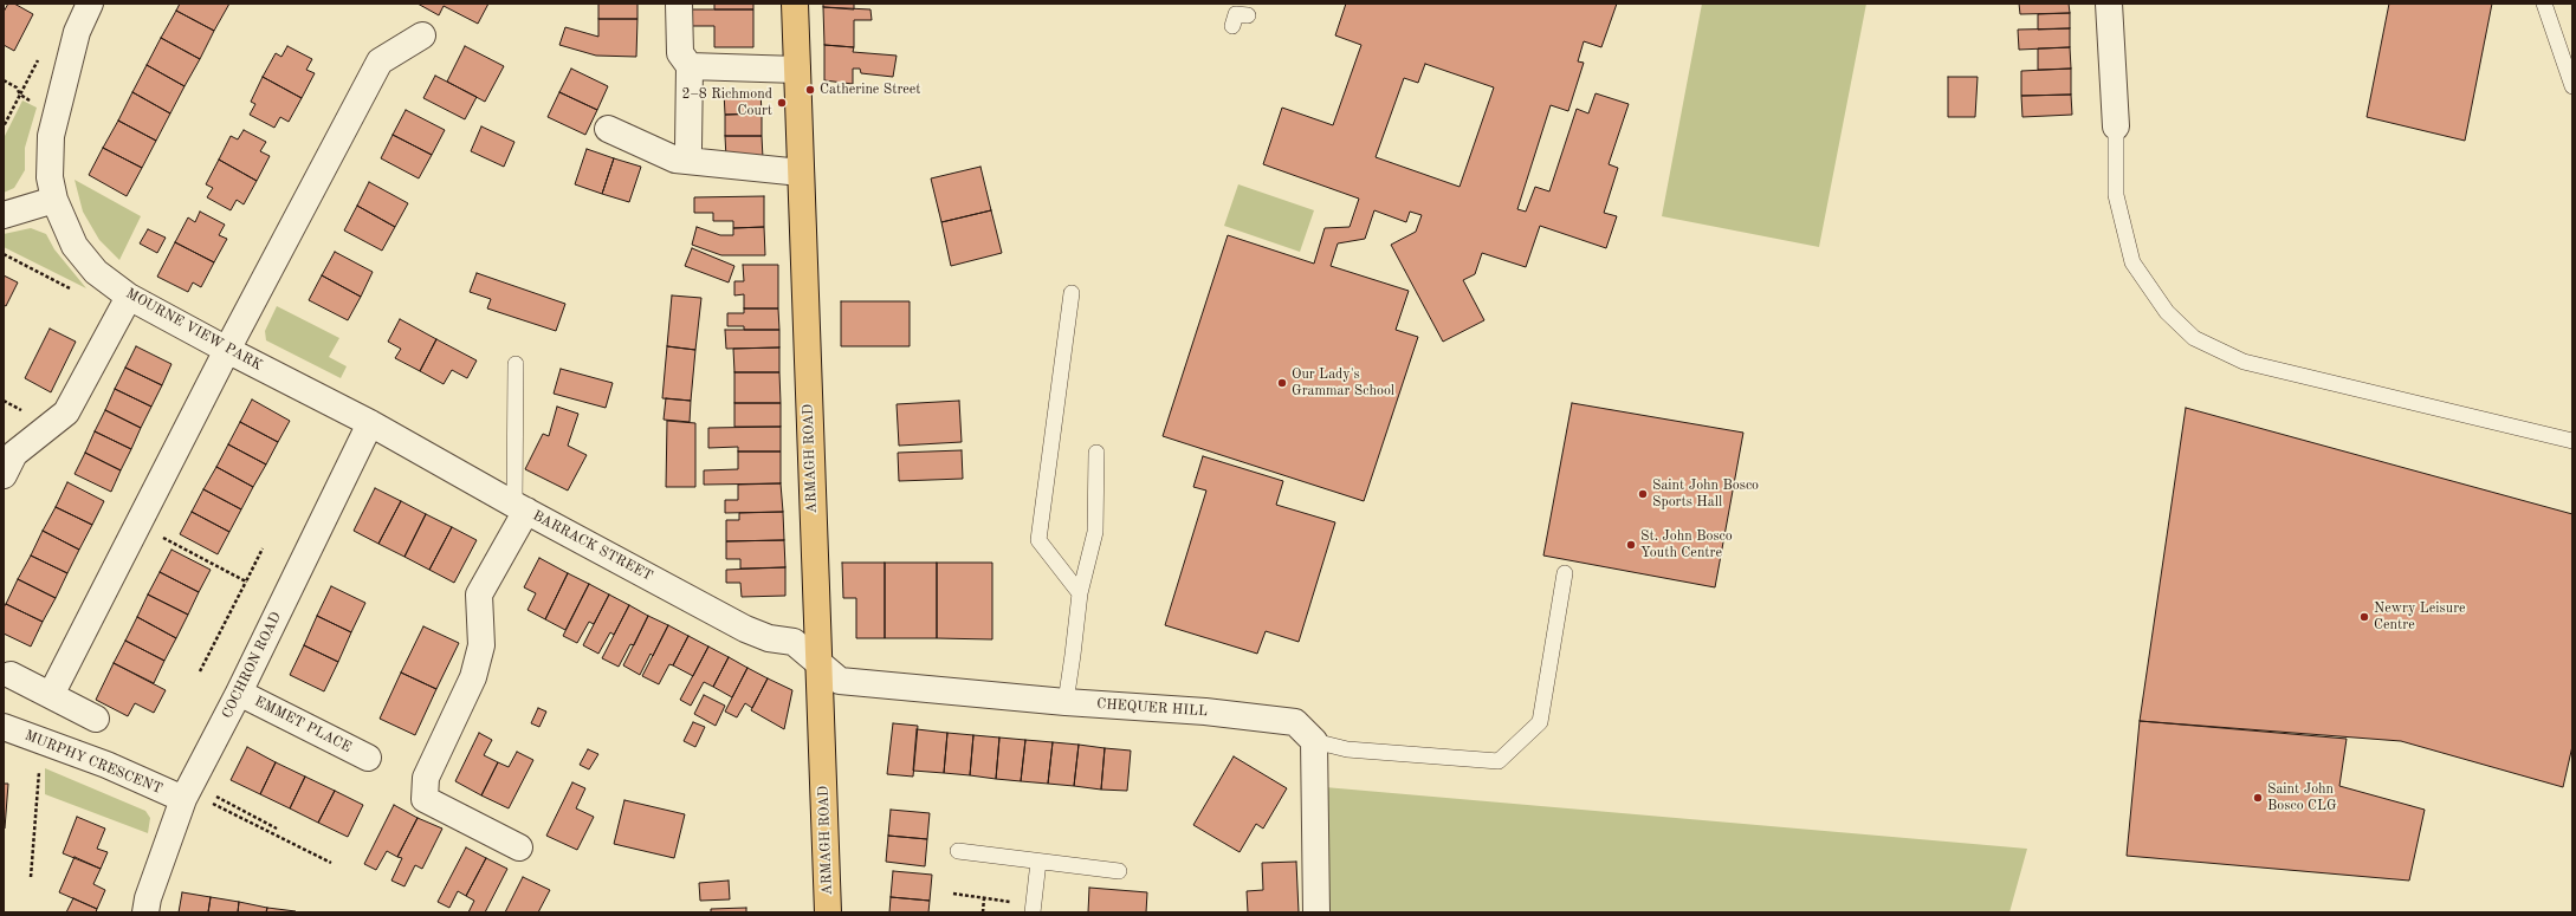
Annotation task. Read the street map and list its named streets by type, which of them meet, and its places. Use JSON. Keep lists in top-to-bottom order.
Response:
{
  "streets": {
    "main road": ["ARMAGH ROAD"],
    "street": [
      "MOURNE VIEW PARK",
      "BARRACK STREET",
      "COCHRON ROAD",
      "CHEQUER HILL",
      "EMMET PLACE",
      "MURPHY CRESCENT"
    ]
  },
  "crossings": [
    ["MOURNE VIEW PARK", "BARRACK STREET"],
    ["MOURNE VIEW PARK", "COCHRON ROAD"],
    ["ARMAGH ROAD", "BARRACK STREET"],
    ["ARMAGH ROAD", "CHEQUER HILL"],
    ["BARRACK STREET", "COCHRON ROAD"],
    ["BARRACK STREET", "CHEQUER HILL"],
    ["COCHRON ROAD", "EMMET PLACE"],
    ["COCHRON ROAD", "MURPHY CRESCENT"]
  ],
  "places": [
    "Catherine Street",
    "2–8 Richmond Court",
    "Our Lady's Grammar School",
    "Saint John Bosco Sports Hall",
    "St. John Bosco Youth Centre",
    "Newry Leisure Centre",
    "Saint John Bosco CLG"
  ]
}
